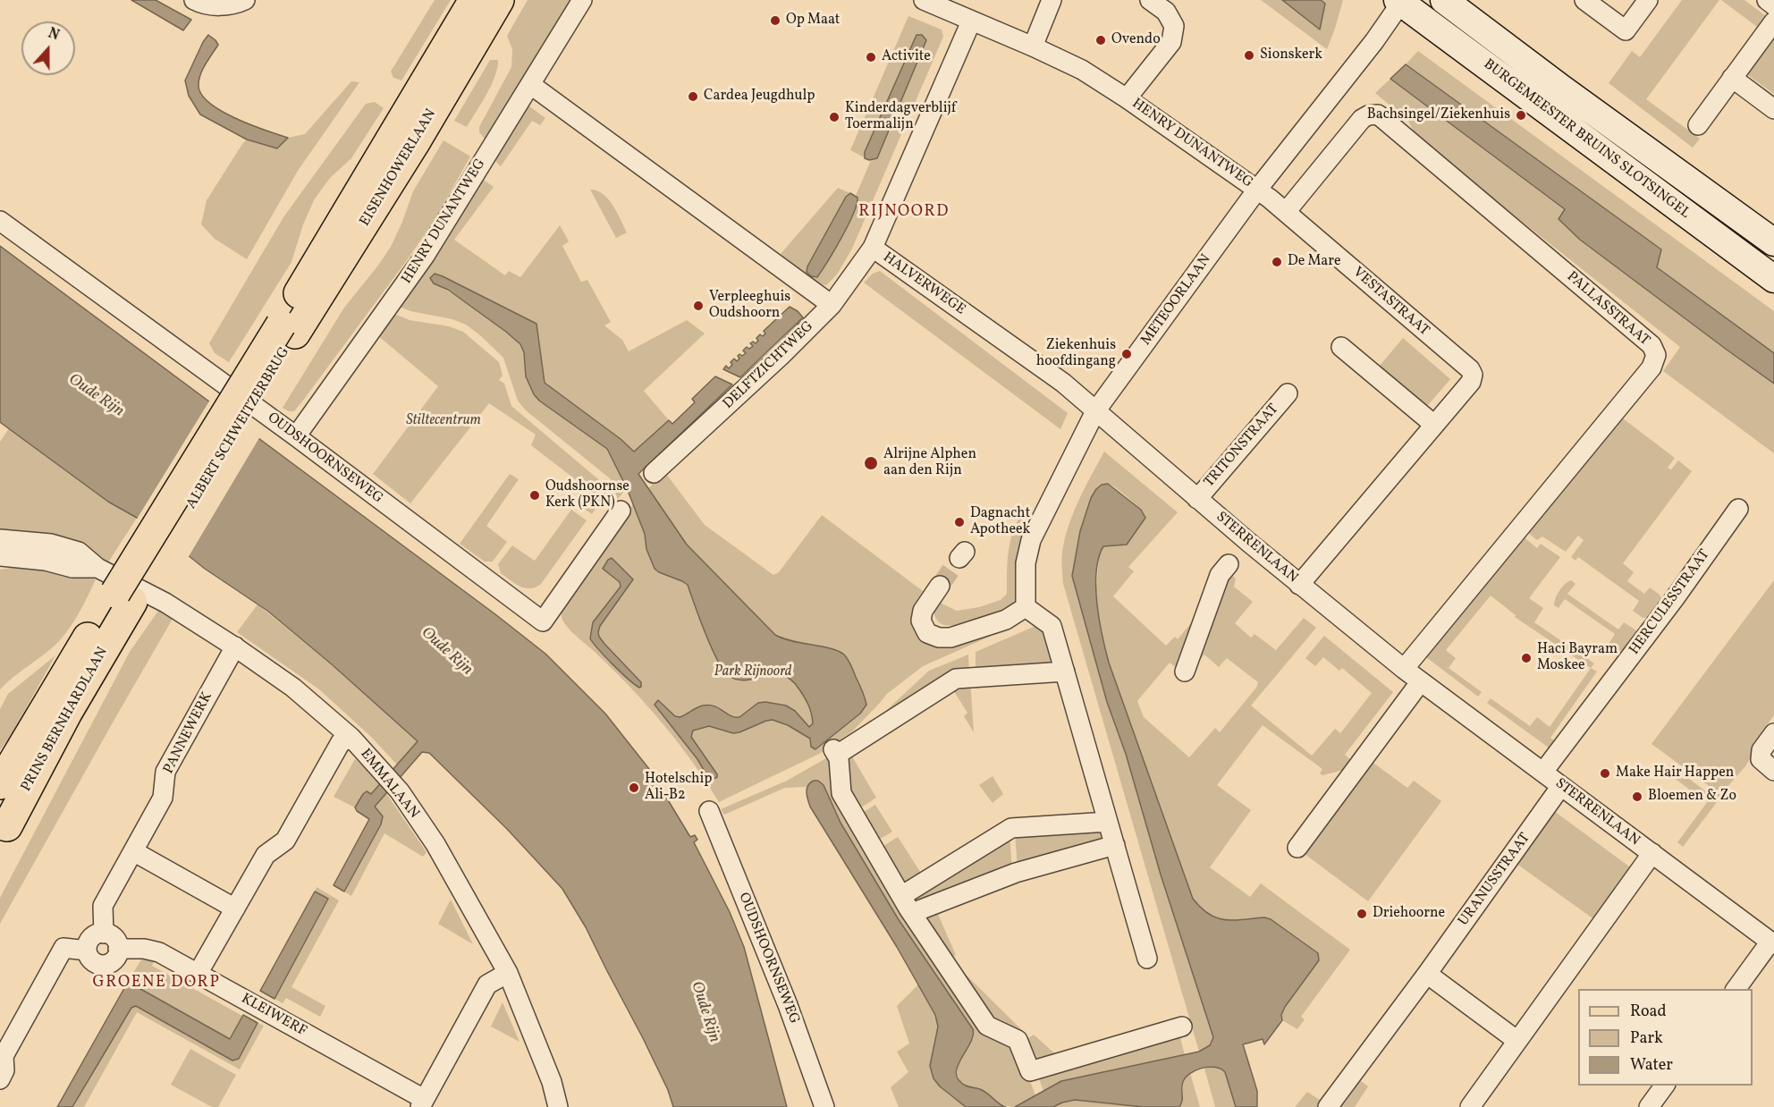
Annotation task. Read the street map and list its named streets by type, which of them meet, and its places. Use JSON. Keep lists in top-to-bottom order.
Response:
{
  "streets": {
    "main road": [
      "BURGEMEESTER BRUINS SLOTSINGEL",
      "EISENHOWERLAAN",
      "ALBERT SCHWEITZERBRUG",
      "PRINS BERNHARDLAAN"
    ],
    "street": [
      "HENRY DUNANTWEG",
      "HALVERWEGE",
      "METEOORLAAN",
      "VESTASTRAAT",
      "PALLASSTRAAT",
      "DELFTZICHTWEG",
      "TRITONSTRAAT",
      "OUDSHOORNSEWEG",
      "STERRENLAAN",
      "HERCULESSTRAAT",
      "PANNEWERK",
      "EMMALAAN",
      "URANUSSTRAAT",
      "KLEIWERF"
    ]
  },
  "crossings": [
    ["BURGEMEESTER BRUINS SLOTSINGEL", "METEOORLAAN"],
    ["HENRY DUNANTWEG", "HALVERWEGE"],
    ["HENRY DUNANTWEG", "METEOORLAAN"],
    ["HENRY DUNANTWEG", "VESTASTRAAT"],
    ["HENRY DUNANTWEG", "OUDSHOORNSEWEG"],
    ["EISENHOWERLAAN", "ALBERT SCHWEITZERBRUG"],
    ["HALVERWEGE", "METEOORLAAN"],
    ["HALVERWEGE", "DELFTZICHTWEG"],
    ["HALVERWEGE", "STERRENLAAN"],
    ["METEOORLAAN", "VESTASTRAAT"],
    ["METEOORLAAN", "STERRENLAAN"],
    ["VESTASTRAAT", "PALLASSTRAAT"],
    ["VESTASTRAAT", "STERRENLAAN"],
    ["PALLASSTRAAT", "STERRENLAAN"],
    ["ALBERT SCHWEITZERBRUG", "PRINS BERNHARDLAAN"],
    ["TRITONSTRAAT", "STERRENLAAN"],
    ["STERRENLAAN", "HERCULESSTRAAT"],
    ["STERRENLAAN", "URANUSSTRAAT"],
    ["PANNEWERK", "EMMALAAN"],
    ["PANNEWERK", "KLEIWERF"],
    ["EMMALAAN", "KLEIWERF"]
  ],
  "districts": ["RIJNOORD", "GROENE DORP"],
  "water": ["Oude Rijn"],
  "parks": ["Stiltecentrum", "Park Rijnoord"],
  "places": [
    "Op Maat",
    "Ovendo",
    "Sionskerk",
    "Activite",
    "Cardea Jeugdhulp",
    "Bachsingel/Ziekenhuis",
    "Kinderdagverblijf Toermalijn",
    "De Mare",
    "Verpleeghuis Oudshoorn",
    "Ziekenhuis hoofdingang",
    "Alrijne Alphen aan den Rijn",
    "Oudshoornse Kerk (PKN)",
    "Dagnacht Apotheek",
    "Haci Bayram Moskee",
    "Make Hair Happen",
    "Hotelschip Ali-B2",
    "Bloemen & Zo",
    "Driehoorne"
  ],
  "legend": ["Road", "Park", "Water"],
  "north": "top"
}
